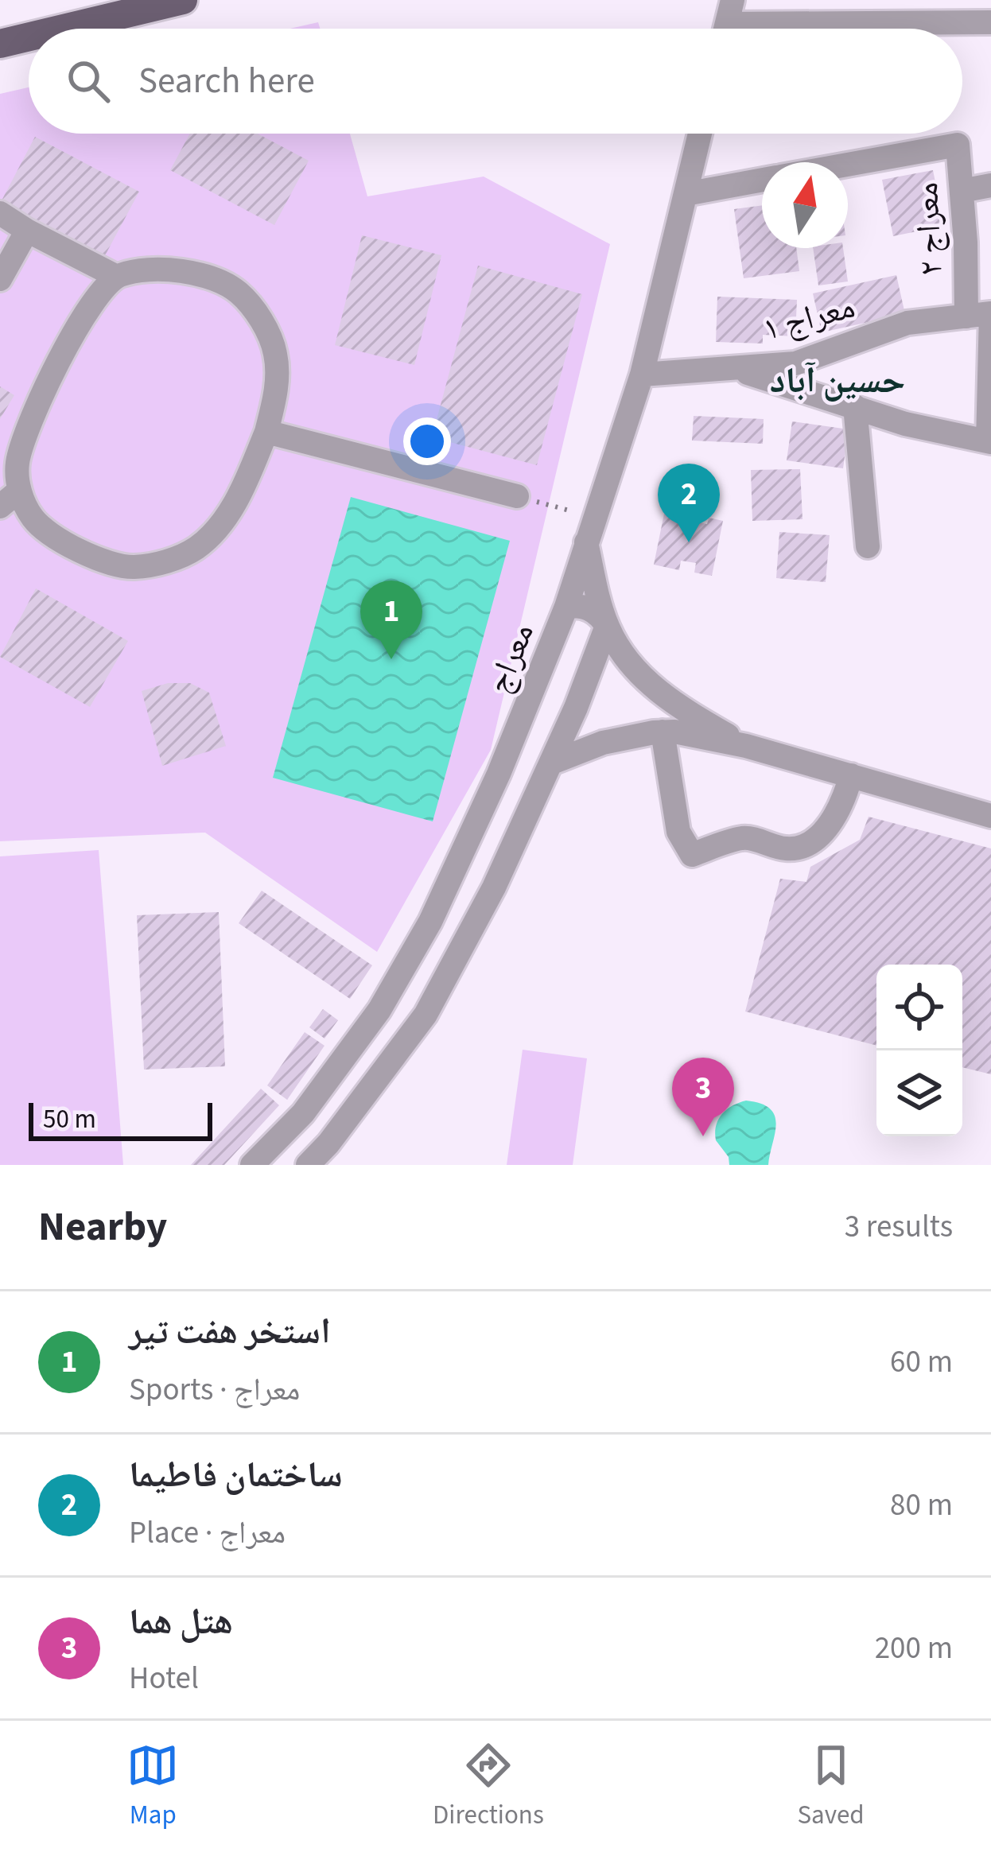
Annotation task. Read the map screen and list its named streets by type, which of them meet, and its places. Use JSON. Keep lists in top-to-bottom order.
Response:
{
  "streets": {
    "street": ["معراج ۲", "معراج ۱", "معراج"]
  },
  "crossings": [
    ["معراج ۲", "معراج ۱"],
    ["معراج ۲", "معراج"],
    ["معراج ۱", "معراج"]
  ],
  "districts": ["حسین آباد"],
  "scale_bar": "50 m",
  "north": "top",
  "page": {
    "search": "Search here",
    "pins": ["2", "1", "3"],
    "scale": "50 m",
    "heading": ["Nearby", "3 results"],
    "list": [
      {
        "mark": "1",
        "name": "استخر هفت تیر",
        "note": "Sports · معراج",
        "value": "60 m"
      },
      {
        "mark": "2",
        "name": "ساختمان فاطیما",
        "note": "Place · معراج",
        "value": "80 m"
      },
      {
        "mark": "3",
        "name": "هتل هما",
        "note": "Hotel",
        "value": "200 m"
      }
    ],
    "nav": ["Map", "Directions", "Saved"]
  }
}
